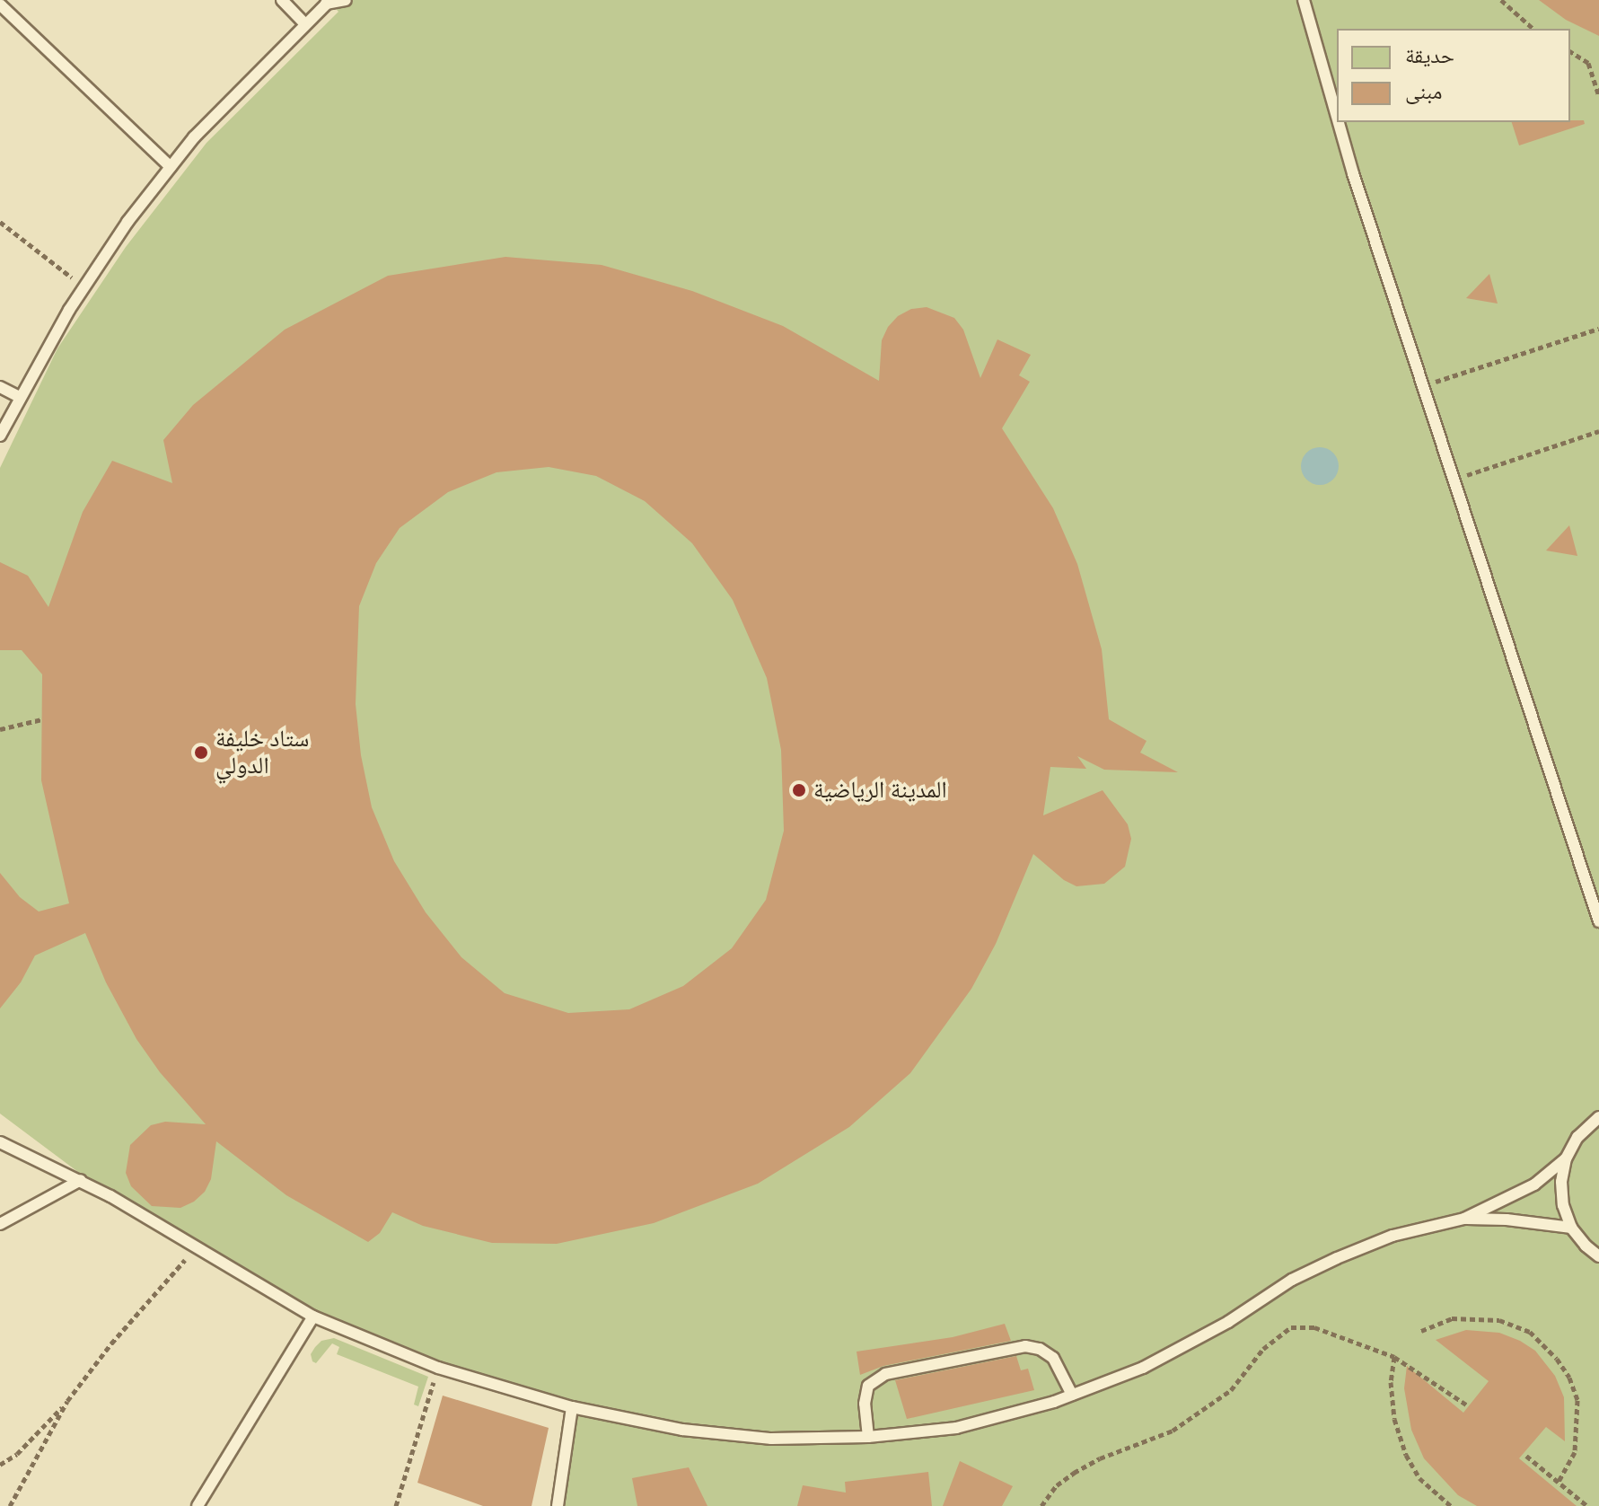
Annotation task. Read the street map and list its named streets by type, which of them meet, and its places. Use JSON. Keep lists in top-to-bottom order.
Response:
{
  "places": ["ستاد خليفة الدولي", "المدينة الرياضية"],
  "legend": ["حديقة", "مبنى"]
}
